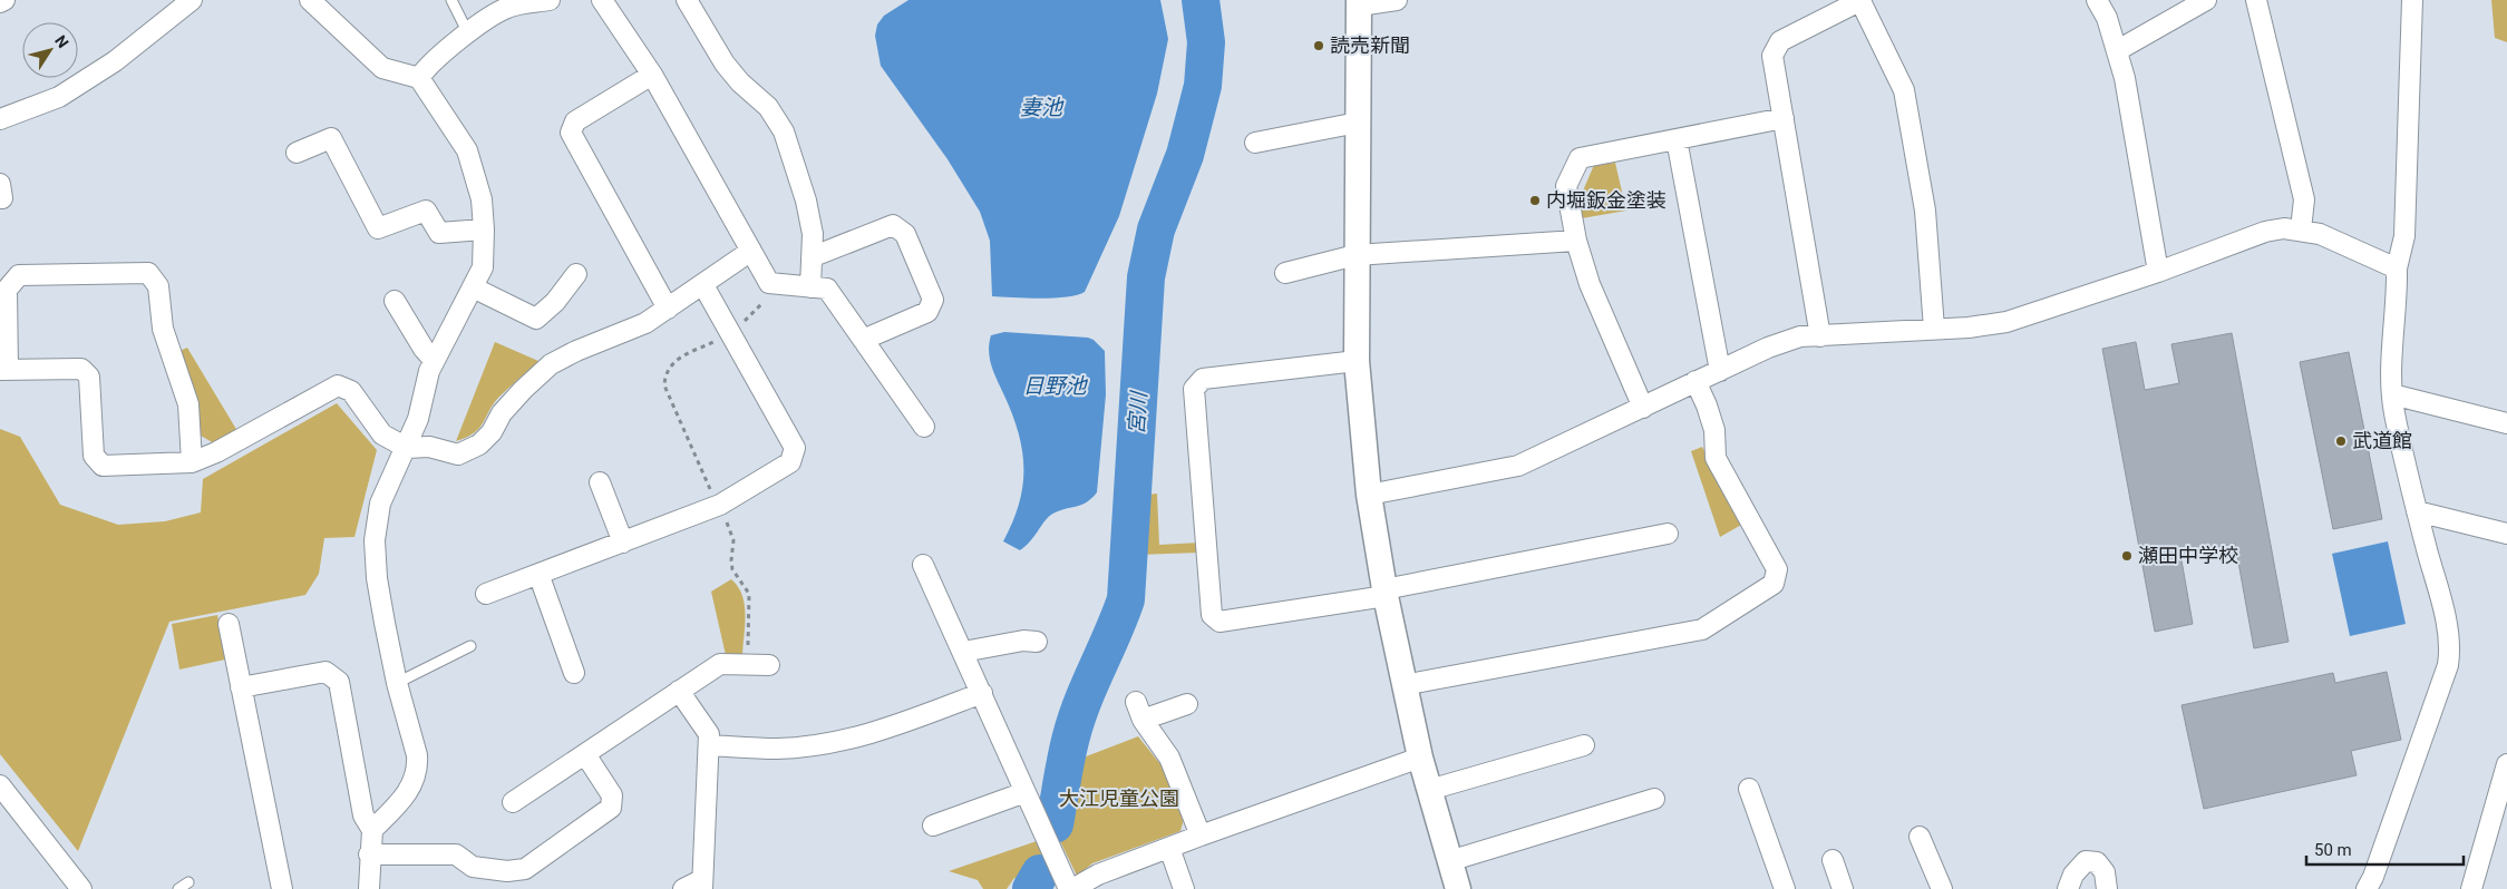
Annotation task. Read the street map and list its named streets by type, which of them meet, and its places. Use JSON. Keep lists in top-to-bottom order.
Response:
{
  "water": ["妻池", "日野池", "宮川"],
  "parks": ["大江児童公園"],
  "places": [
    "読売新聞",
    "内堀鈑金塗装",
    "武道館",
    "瀬田中学校"
  ],
  "scale_bar": "50 m",
  "north": "top right"
}
